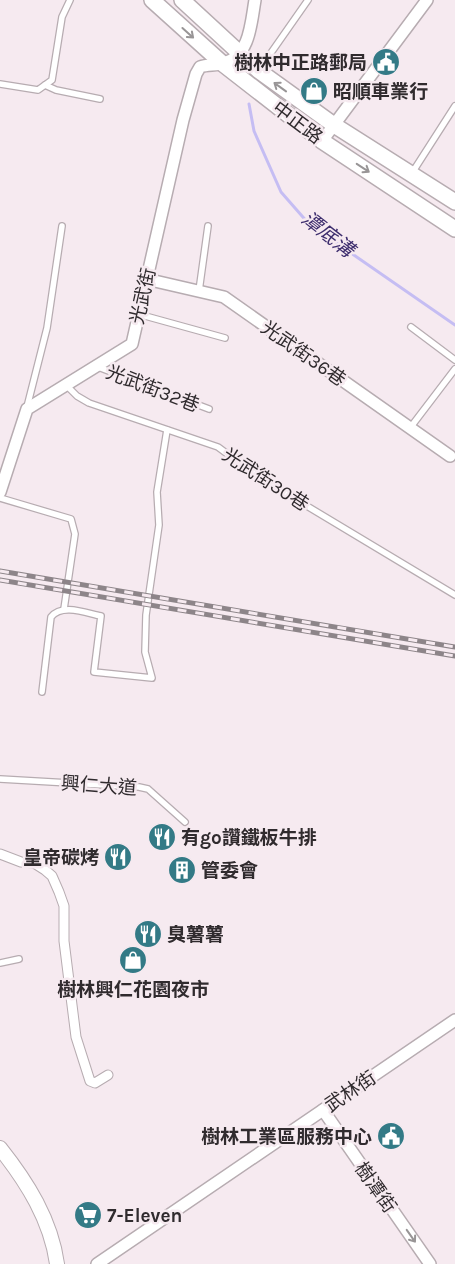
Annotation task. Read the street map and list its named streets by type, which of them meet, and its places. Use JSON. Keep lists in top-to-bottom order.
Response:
{
  "streets": {
    "main road": ["中正路"],
    "street": [
      "光武街",
      "光武街36巷",
      "武林街",
      "樹潭街"
    ],
    "lane": ["光武街32巷", "光武街30巷", "興仁大道"]
  },
  "crossings": [
    ["中正路", "光武街"],
    ["光武街", "光武街36巷"],
    ["光武街", "光武街32巷"],
    ["光武街", "光武街30巷"],
    ["武林街", "樹潭街"]
  ],
  "one_way": ["樹潭街"],
  "water": ["潭底溝"],
  "places": {
    "public building": ["樹林中正路郵局", "樹林工業區服務中心"],
    "shop": ["昭順車業行", "樹林興仁花園夜市"],
    "restaurant": ["有go讚鐵板牛排", "皇帝碳烤", "臭薯薯"],
    "building": ["管委會"],
    "supermarket": ["7-Eleven"]
  }
}
